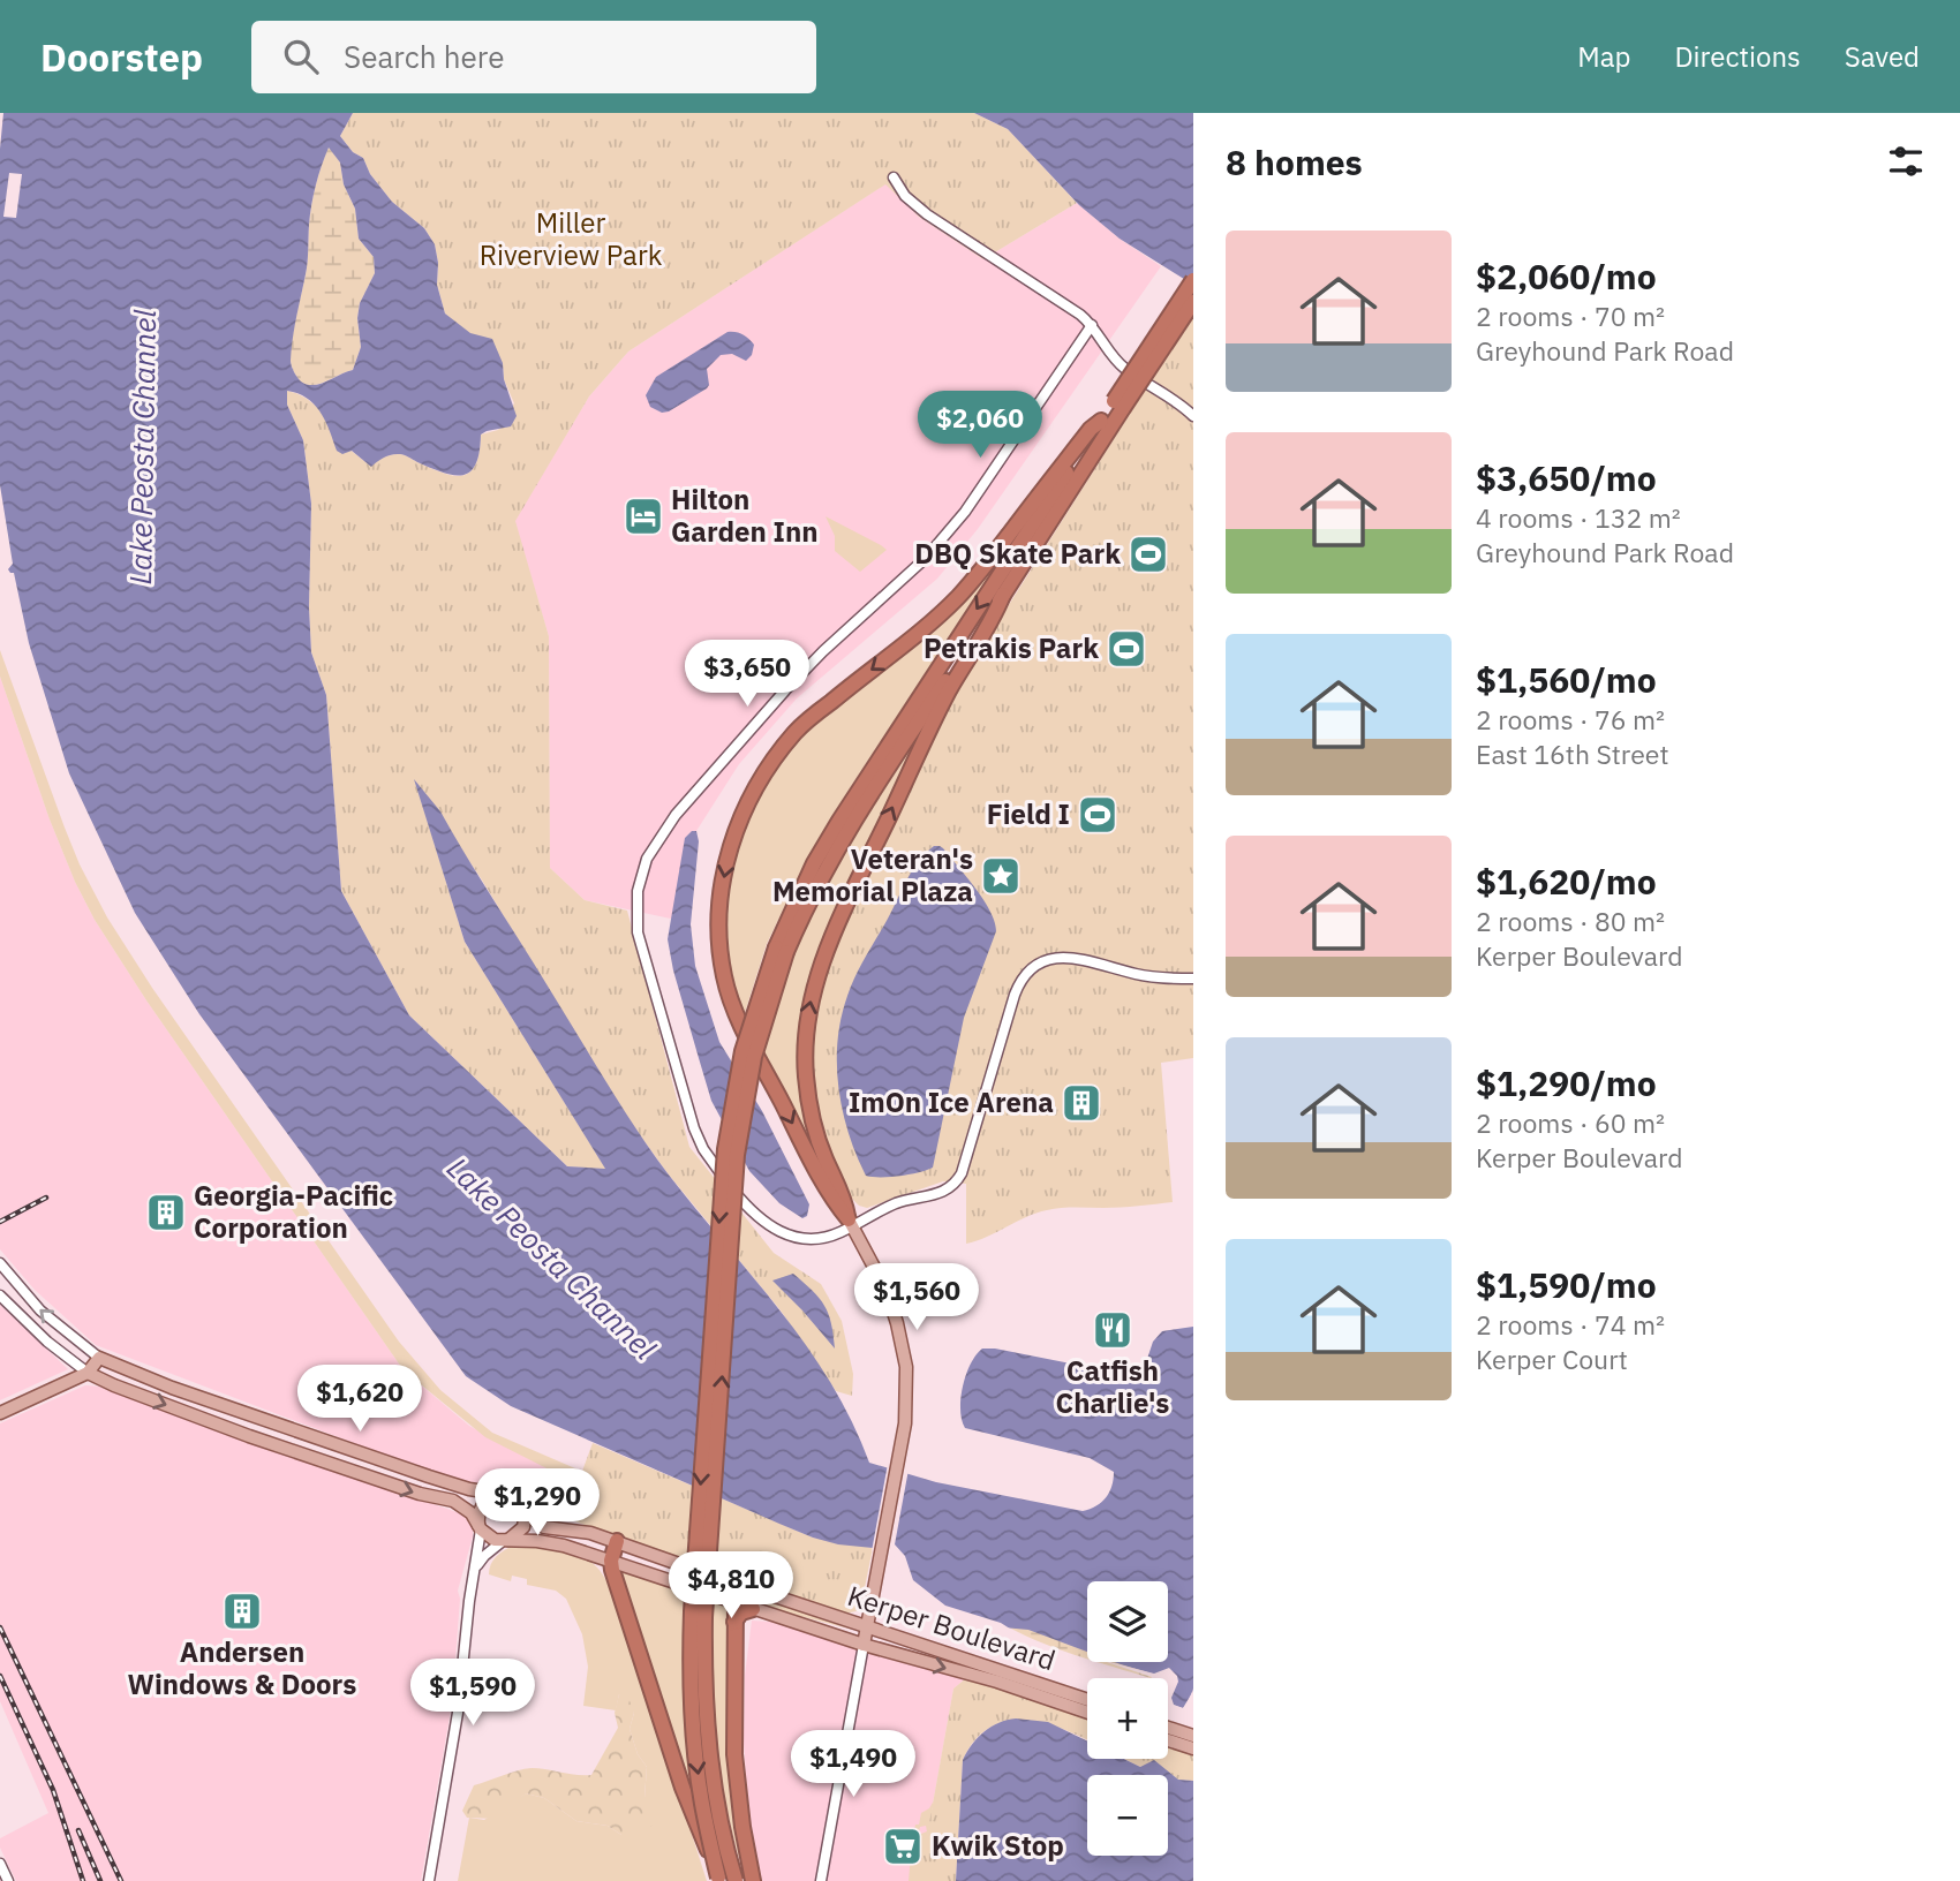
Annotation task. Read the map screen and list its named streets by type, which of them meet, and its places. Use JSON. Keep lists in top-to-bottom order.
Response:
{
  "streets": {
    "main road": ["Kerper Boulevard"]
  },
  "water": ["Lake Peosta Channel"],
  "parks": ["Miller Riverview Park"],
  "places": {
    "hotel": ["Hilton Garden Inn"],
    "sports": ["DBQ Skate Park", "Petrakis Park", "Field I"],
    "place": ["Veteran's Memorial Plaza"],
    "building": ["ImOn Ice Arena", "Georgia-Pacific Corporation", "Andersen Windows & Doors"],
    "restaurant": ["Catfish Charlie's"],
    "supermarket": ["Kwik Stop"]
  },
  "page": {
    "header": "Doorstep",
    "search": "Search here",
    "nav": ["Map", "Directions", "Saved"],
    "heading": "8 homes",
    "list": [
      {
        "name": "$2,060/mo",
        "note": "2 rooms · 70 m² · Greyhound Park Road"
      },
      {
        "name": "$3,650/mo",
        "note": "4 rooms · 132 m² · Greyhound Park Road"
      },
      {
        "name": "$1,560/mo",
        "note": "2 rooms · 76 m² · East 16th Street"
      },
      {
        "name": "$1,620/mo",
        "note": "2 rooms · 80 m² · Kerper Boulevard"
      },
      {
        "name": "$1,290/mo",
        "note": "2 rooms · 60 m² · Kerper Boulevard"
      },
      {
        "name": "$1,590/mo",
        "note": "2 rooms · 74 m² · Kerper Court"
      }
    ],
    "price": [
      "$2,060",
      "$3,650",
      "$1,560",
      "$1,620",
      "$1,290",
      "$4,810",
      "$1,590",
      "$1,490"
    ],
    "map_buttons": ["+", "−"]
  }
}
